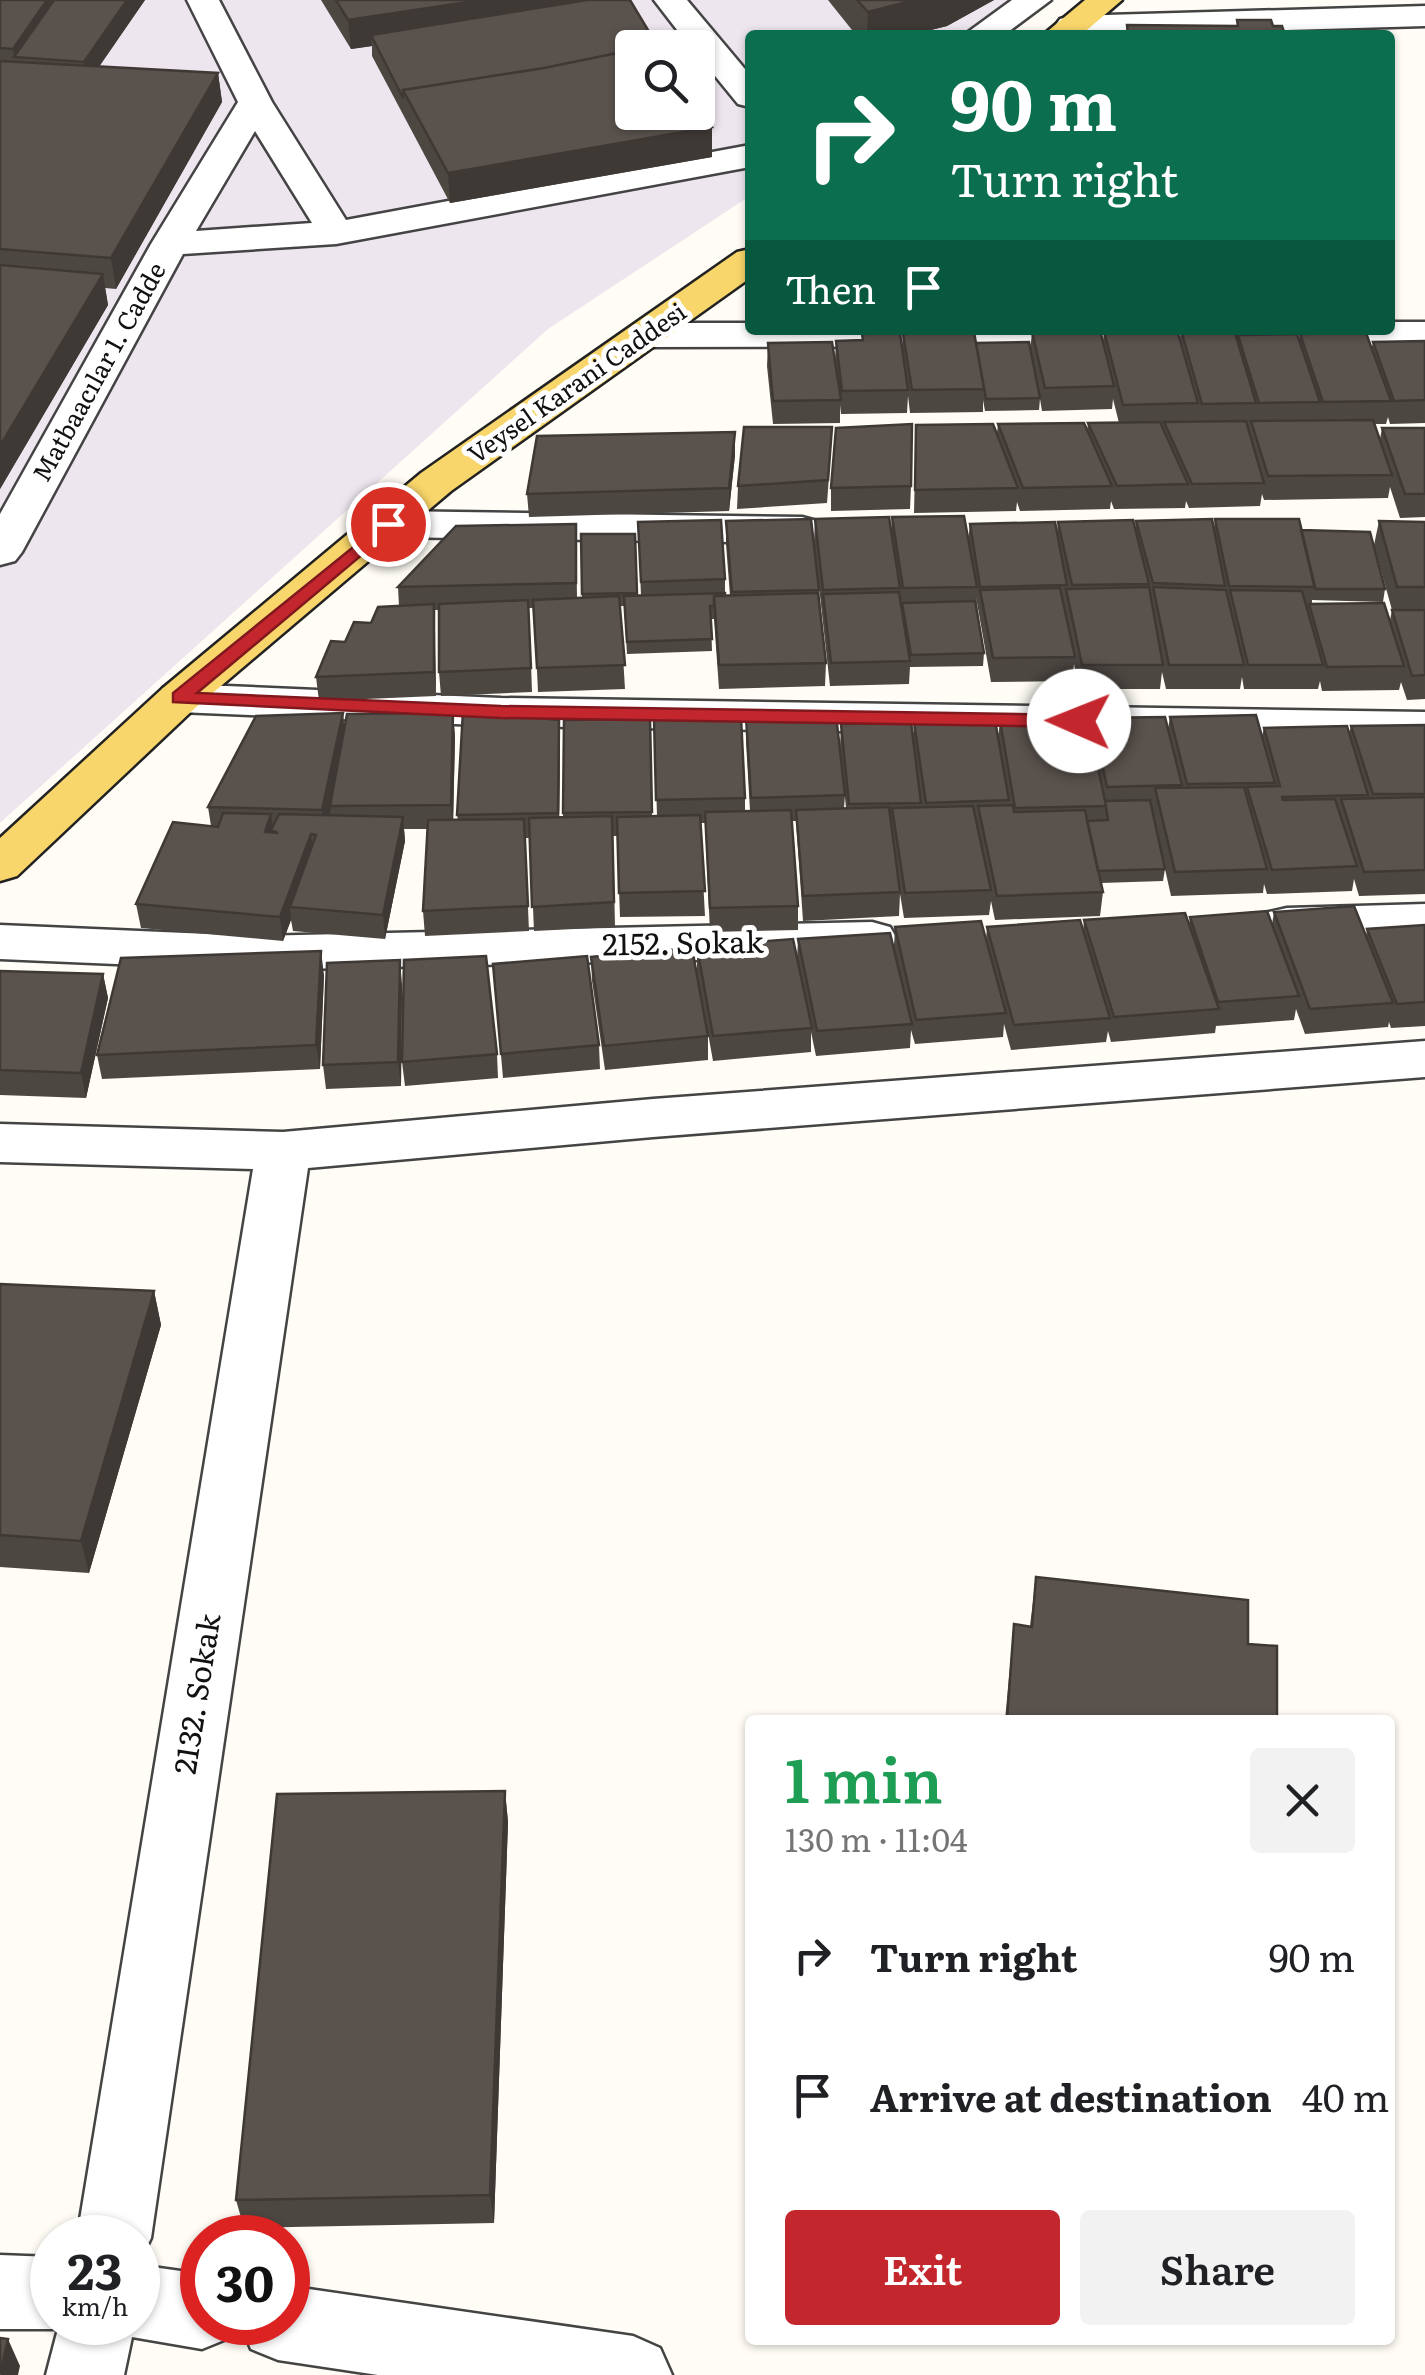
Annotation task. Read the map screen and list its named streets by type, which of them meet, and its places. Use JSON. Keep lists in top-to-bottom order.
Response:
{
  "streets": {
    "main road": ["Veysel Karani Caddesi"],
    "street": ["Matbaacılar 1. Cadde", "2152. Sokak", "2132. Sokak"]
  },
  "page": {
    "turn": ["90 m", "Turn right"],
    "then": "Then",
    "heading": ["1 min", "130 m · 11:04"],
    "list": [
      {
        "name": "Turn right",
        "value": "90 m"
      },
      {
        "name": "Arrive at destination",
        "value": "40 m"
      }
    ],
    "buttons": ["Exit", "Share"],
    "speed": "23 km/h",
    "limit": "30"
  }
}
